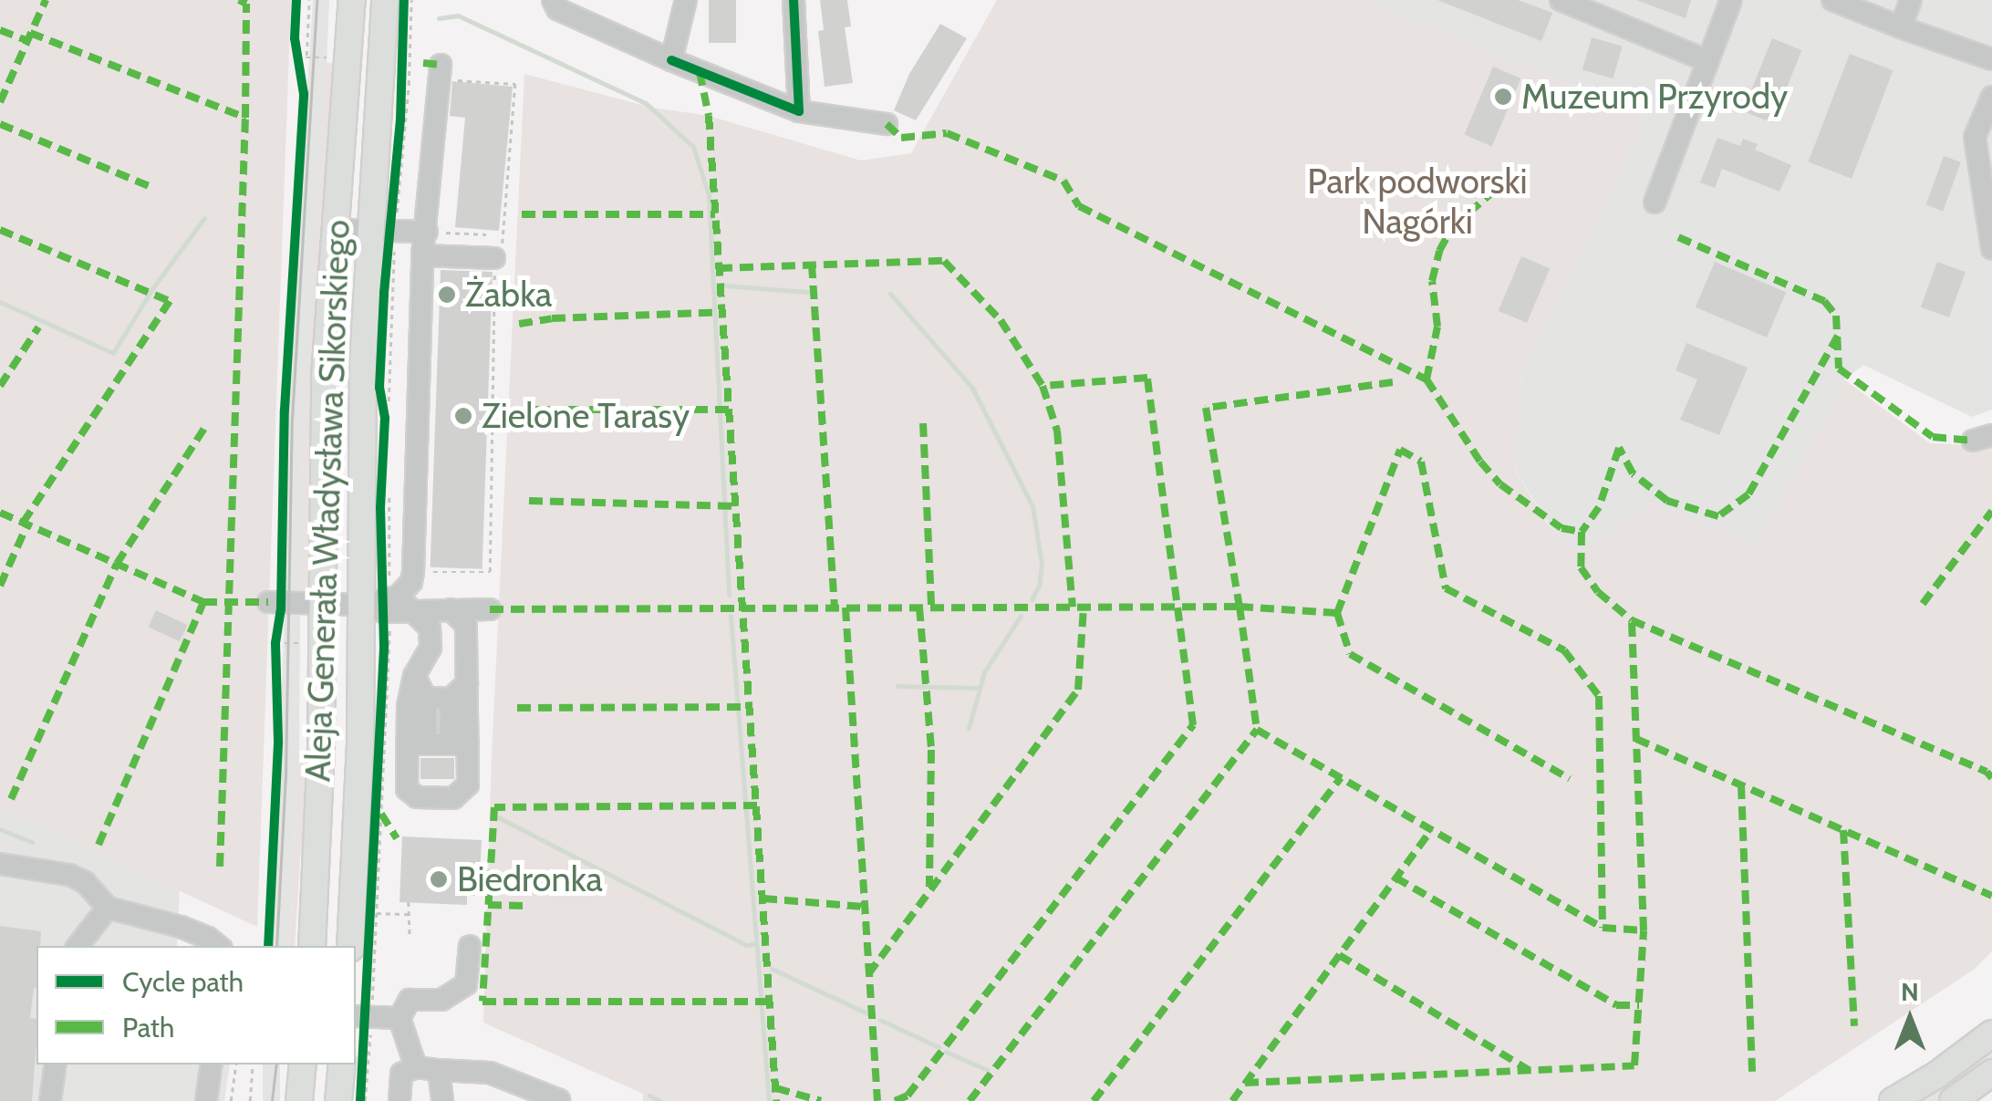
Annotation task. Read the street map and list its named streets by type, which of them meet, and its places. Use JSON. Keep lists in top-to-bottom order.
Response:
{
  "streets": {
    "main road": ["Aleja Generała Władysława Sikorskiego"]
  },
  "parks": ["Park podworski Nagórki"],
  "places": [
    "Muzeum Przyrody",
    "Żabka",
    "Zielone Tarasy",
    "Biedronka"
  ],
  "legend": ["Cycle path", "Path"],
  "north": "top"
}
